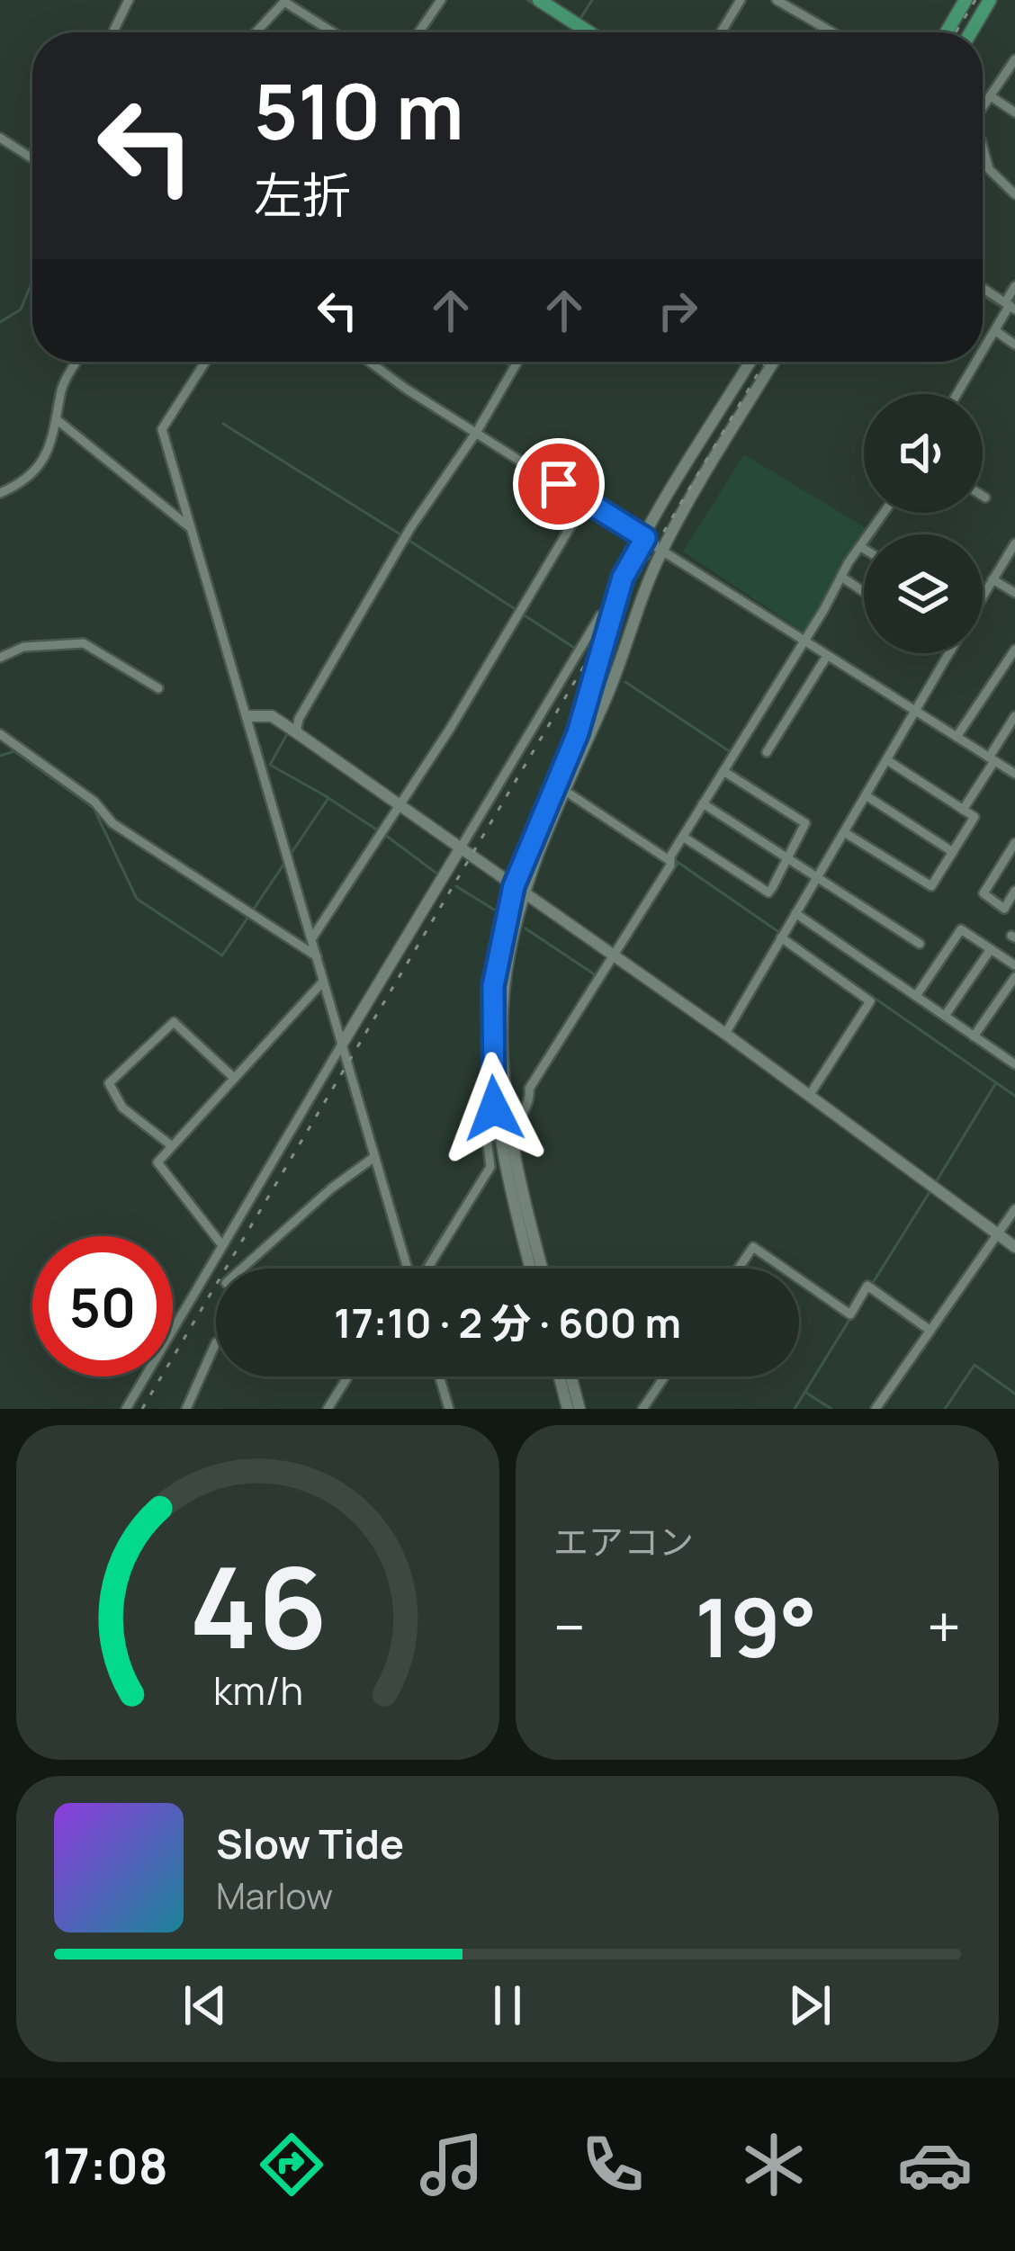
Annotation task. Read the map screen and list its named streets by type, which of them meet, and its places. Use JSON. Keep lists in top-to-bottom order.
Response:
{
  "page": {
    "turn": ["510 m", "左折"],
    "limit": "50",
    "trip": "17:10 · 2 分 · 600 m",
    "tile": "エアコン",
    "heat": ["−", "19°", "+"],
    "song": ["Slow Tide", "Marlow"],
    "tabs": "17:08",
    "gauge": ["46", "km/h"]
  }
}
